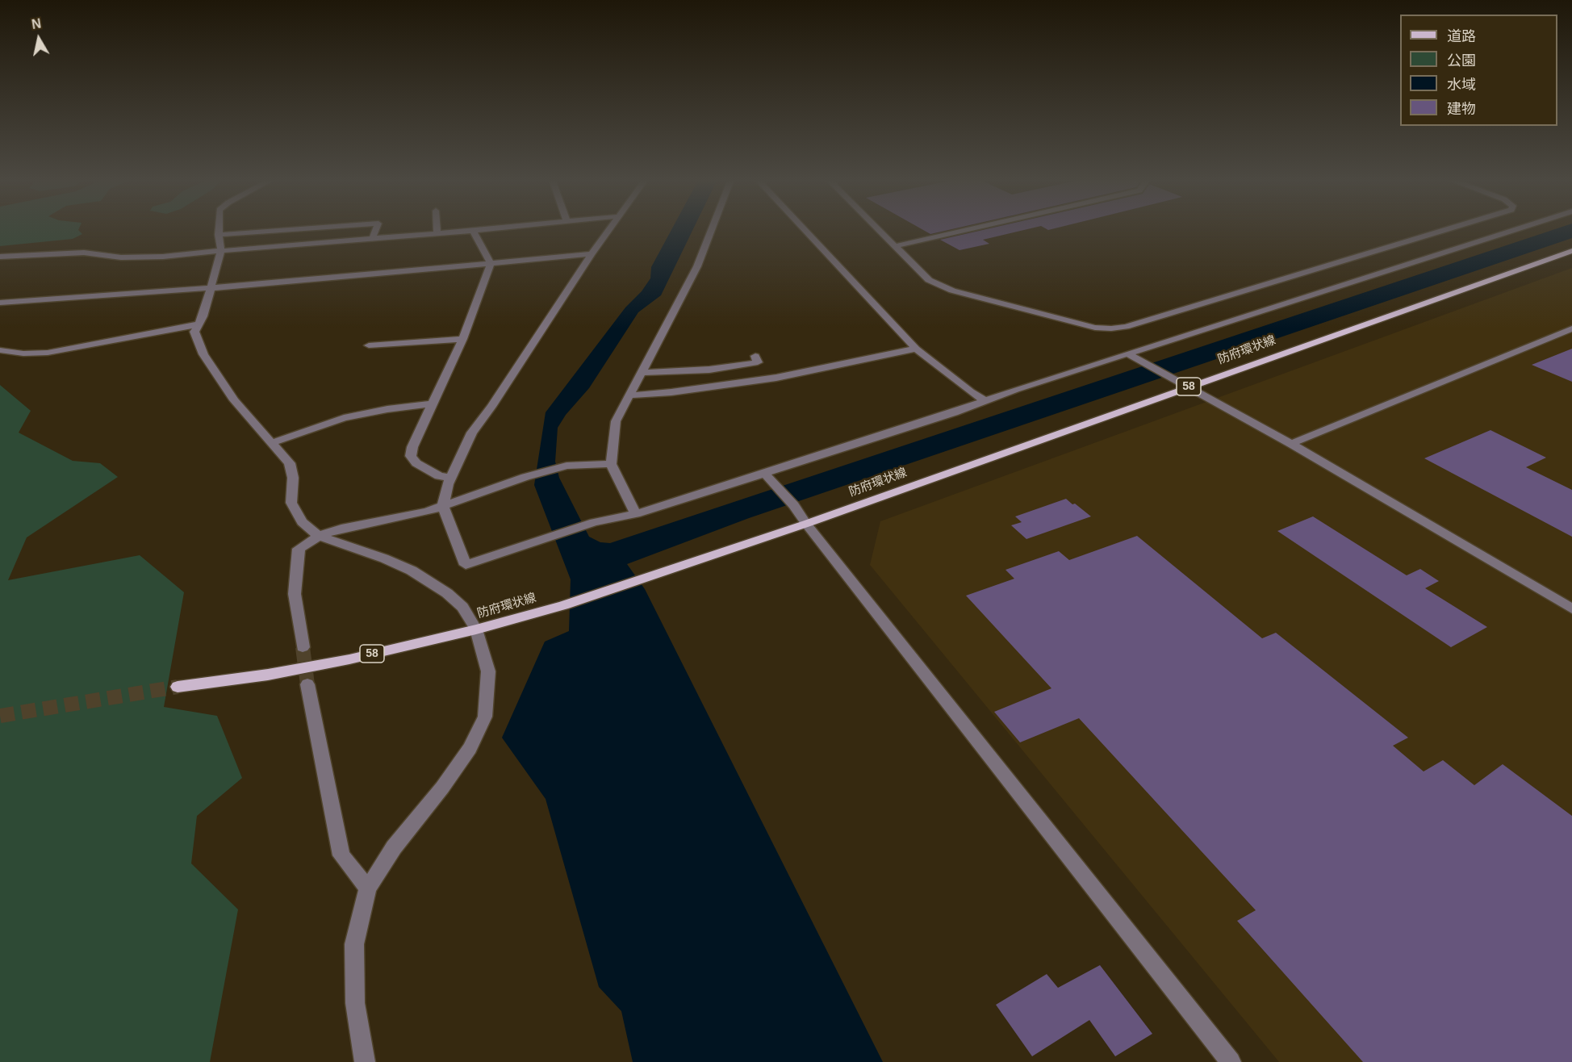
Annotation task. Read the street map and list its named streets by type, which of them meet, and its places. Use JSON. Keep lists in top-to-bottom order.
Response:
{
  "streets": {
    "main road": ["防府環状線", "58"]
  },
  "legend": [
    "道路",
    "公園",
    "水域",
    "建物"
  ],
  "north": "top"
}
